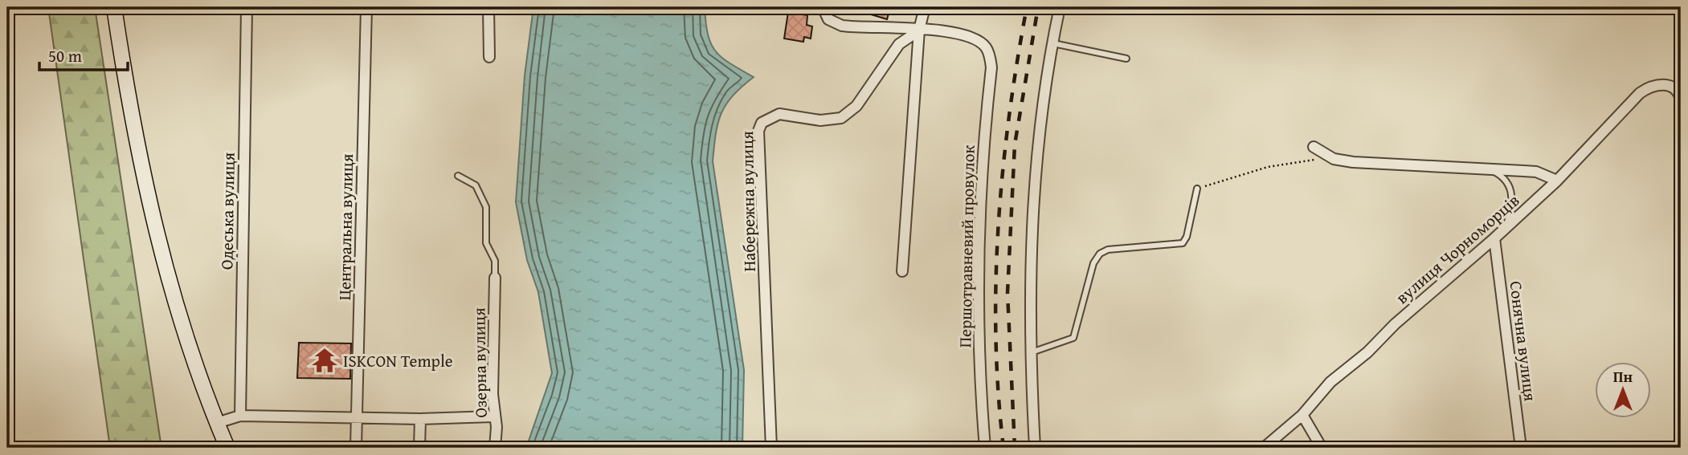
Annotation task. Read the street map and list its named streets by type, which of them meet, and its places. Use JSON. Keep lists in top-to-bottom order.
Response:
{
  "streets": {
    "street": [
      "Набережна вулиця",
      "Одеська вулиця",
      "Центральна вулиця",
      "Першотравневий провулок",
      "вулиця Чорноморців",
      "Сонячна вулиця",
      "Озерна вулиця"
    ]
  },
  "crossings": [
    ["Набережна вулиця", "Першотравневий провулок"],
    ["вулиця Чорноморців", "Сонячна вулиця"]
  ],
  "places": {
    "temple": ["ISKCON Temple"]
  },
  "scale_bar": "50 m",
  "north": "top"
}
